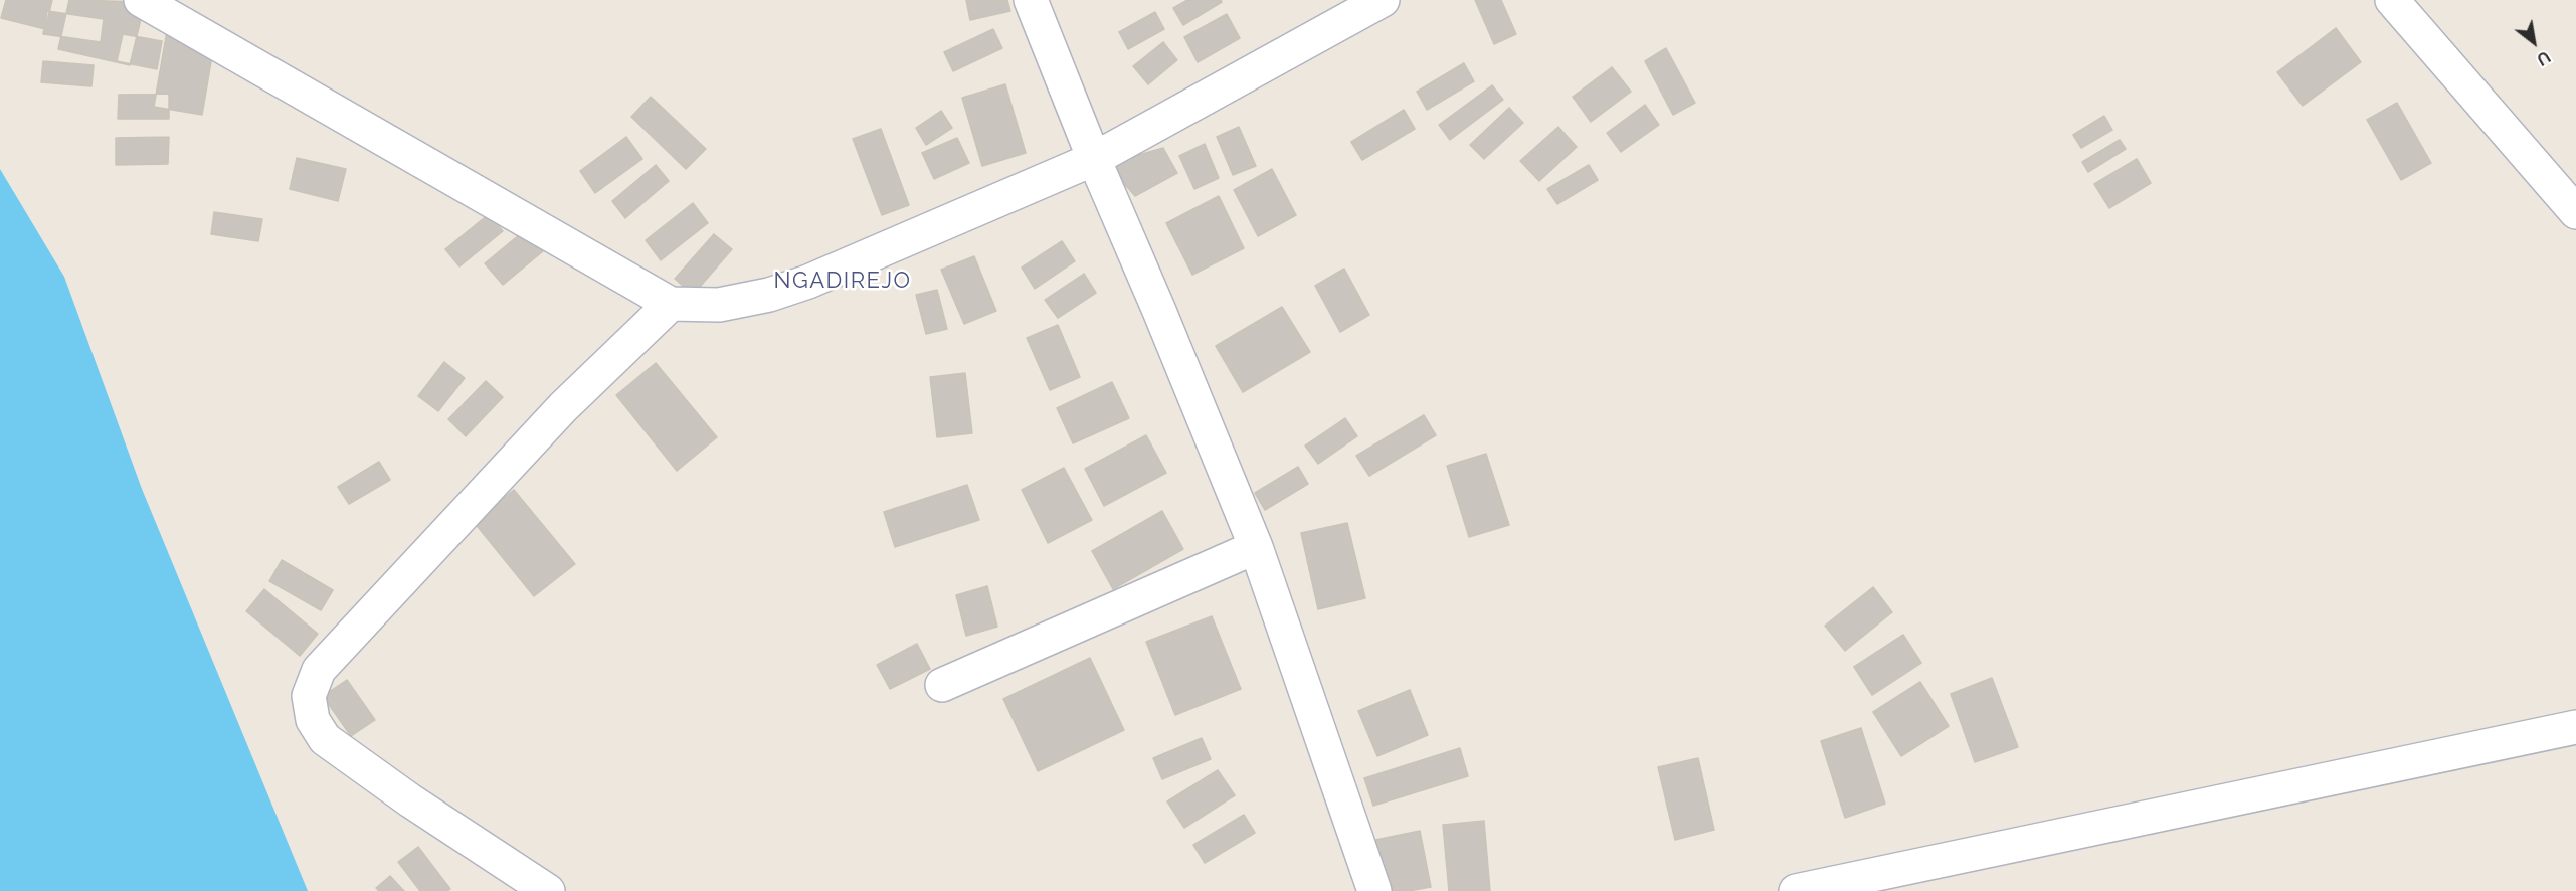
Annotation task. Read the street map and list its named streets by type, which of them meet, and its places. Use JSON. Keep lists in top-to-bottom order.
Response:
{
  "districts": ["NGADIREJO"],
  "north": "bottom right"
}
